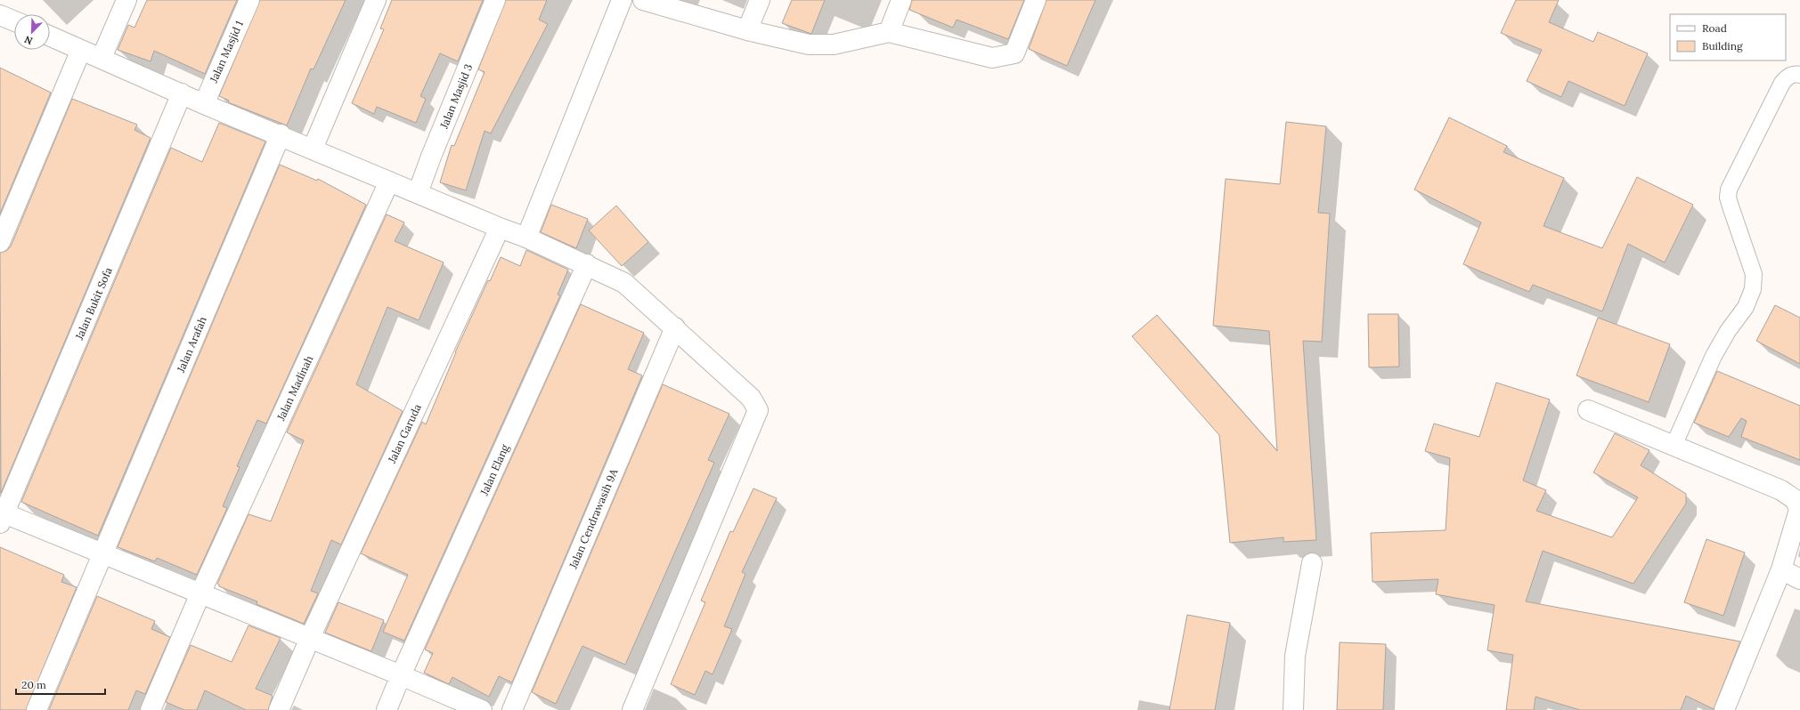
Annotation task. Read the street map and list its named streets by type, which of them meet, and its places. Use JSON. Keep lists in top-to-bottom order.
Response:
{
  "streets": {
    "street": [
      "Jalan Masjid 1",
      "Jalan Masjid 3",
      "Jalan Bukit Sofa",
      "Jalan Arafah",
      "Jalan Madinah",
      "Jalan Garuda",
      "Jalan Elang",
      "Jalan Cendrawasih 9A"
    ]
  },
  "legend": ["Road", "Building"],
  "scale_bar": "20 m",
  "north": "bottom left"
}
